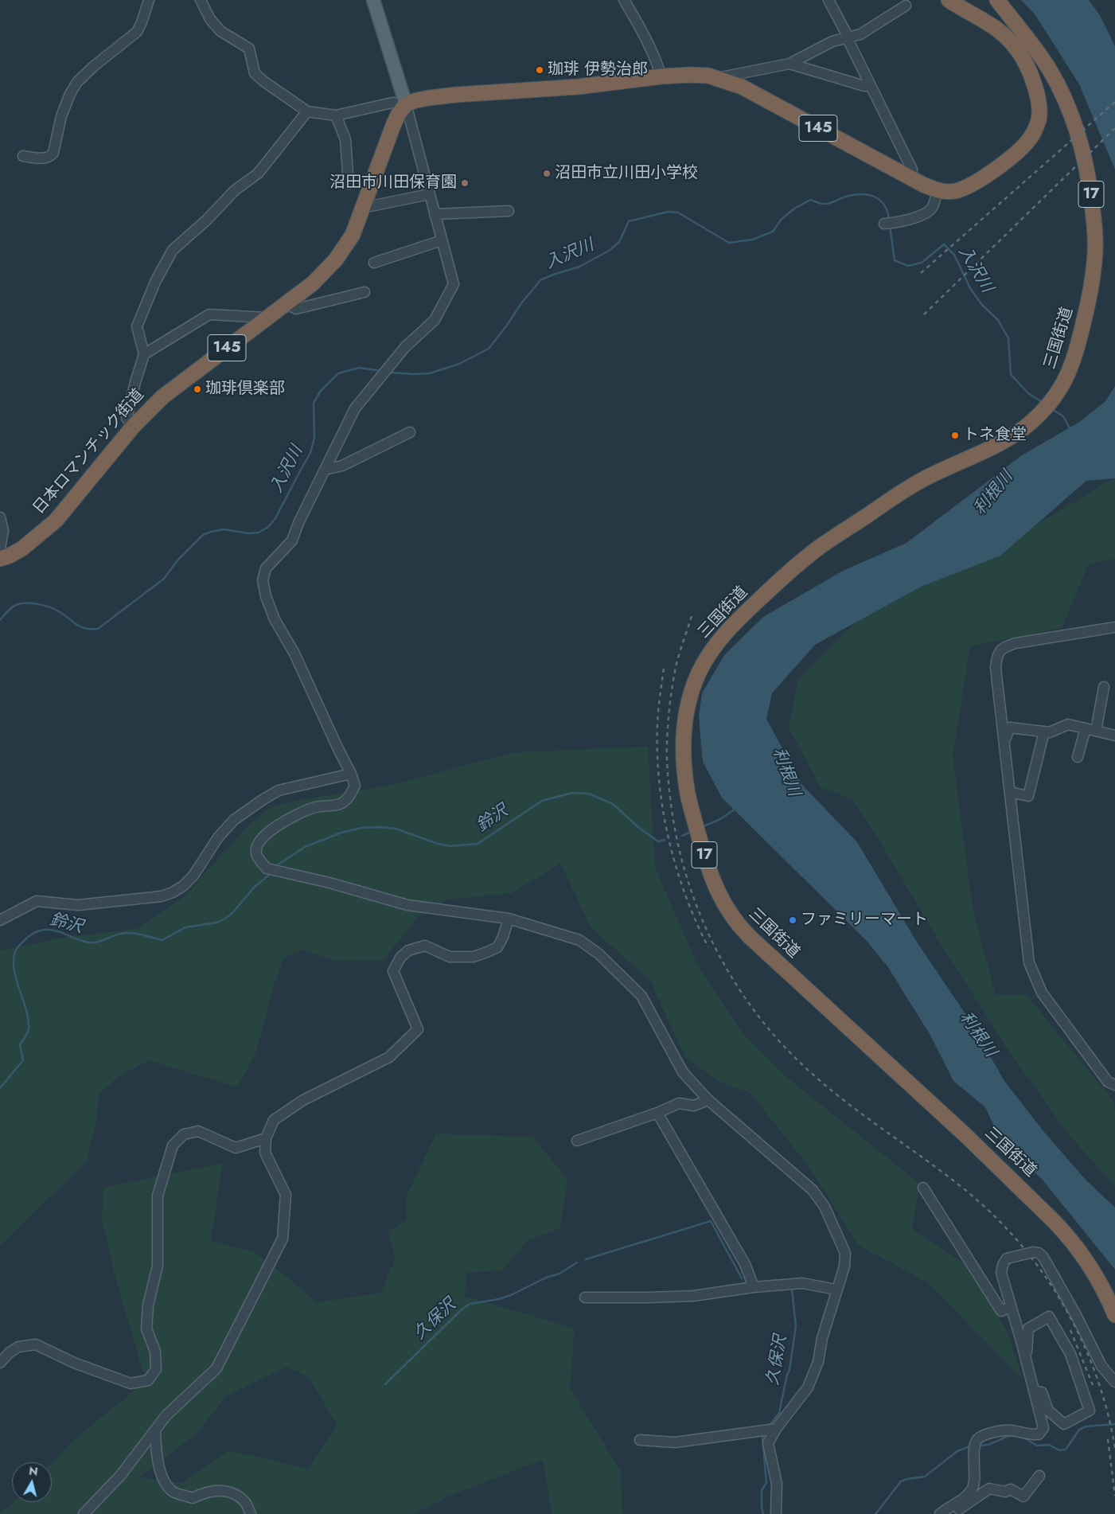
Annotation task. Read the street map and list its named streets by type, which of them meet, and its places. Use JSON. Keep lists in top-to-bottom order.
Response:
{
  "streets": {
    "highway": [
      "145",
      "17",
      "三国街道",
      "日本ロマンチック街道"
    ]
  },
  "crossings": [
    ["145", "日本ロマンチック街道"]
  ],
  "water": [
    "入沢川",
    "利根川",
    "鈴沢",
    "久保沢"
  ],
  "places": [
    "珈琲 伊勢治郎",
    "沼田市立川田小学校",
    "沼田市川田保育園",
    "珈琲倶楽部",
    "トネ食堂",
    "ファミリーマート"
  ],
  "north": "top"
}
